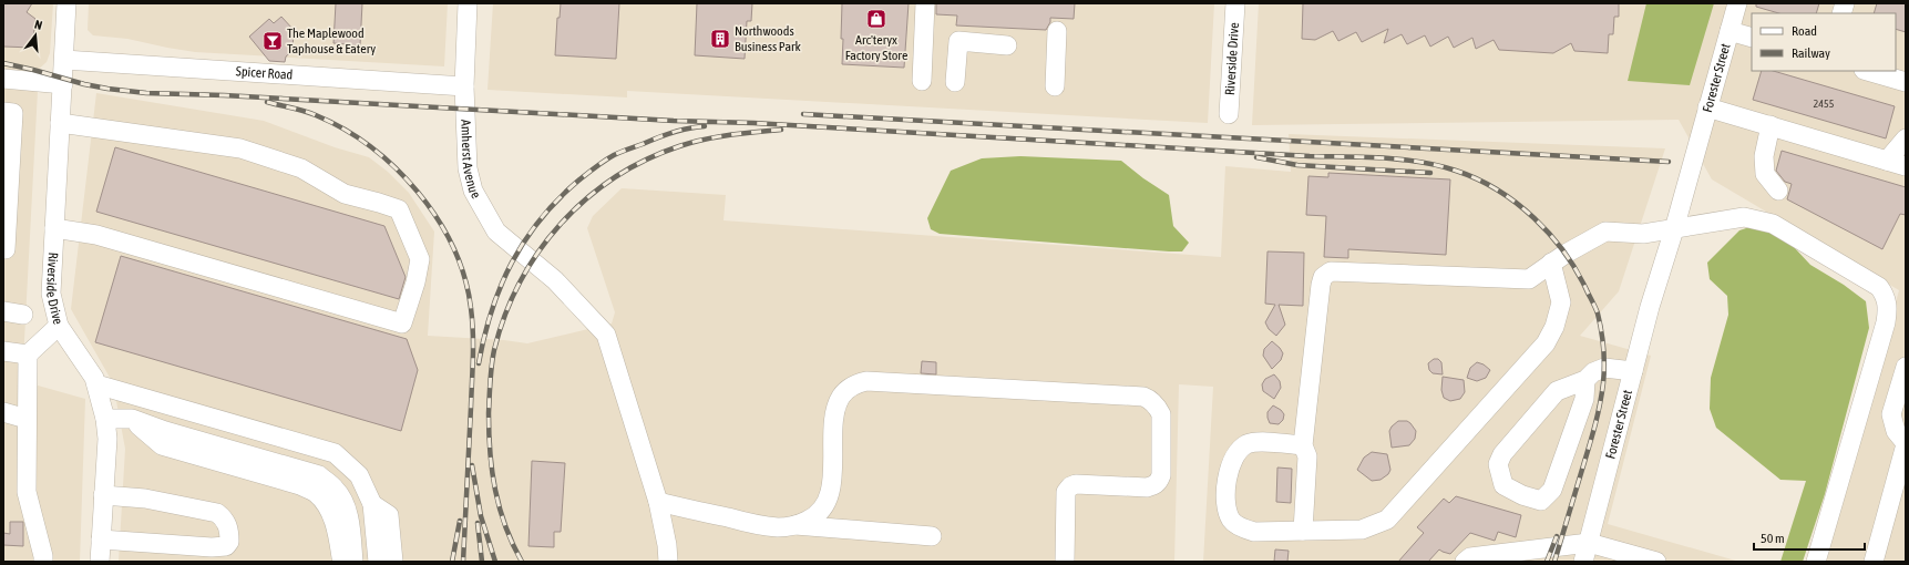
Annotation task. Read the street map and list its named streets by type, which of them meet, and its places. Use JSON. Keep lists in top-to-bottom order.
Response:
{
  "streets": {
    "street": [
      "Riverside Drive",
      "Spicer Road",
      "Forester Street",
      "Amherst Avenue"
    ]
  },
  "crossings": [
    ["Riverside Drive", "Spicer Road"],
    ["Spicer Road", "Amherst Avenue"]
  ],
  "places": {
    "shop": ["Arc'teryx Factory Store"],
    "building": ["Northwoods Business Park"],
    "bar": ["The Maplewood Taphouse & Eatery"]
  },
  "house_numbers": ["2455"],
  "legend": ["Road", "Railway"],
  "scale_bar": "50 m",
  "north": "top"
}
